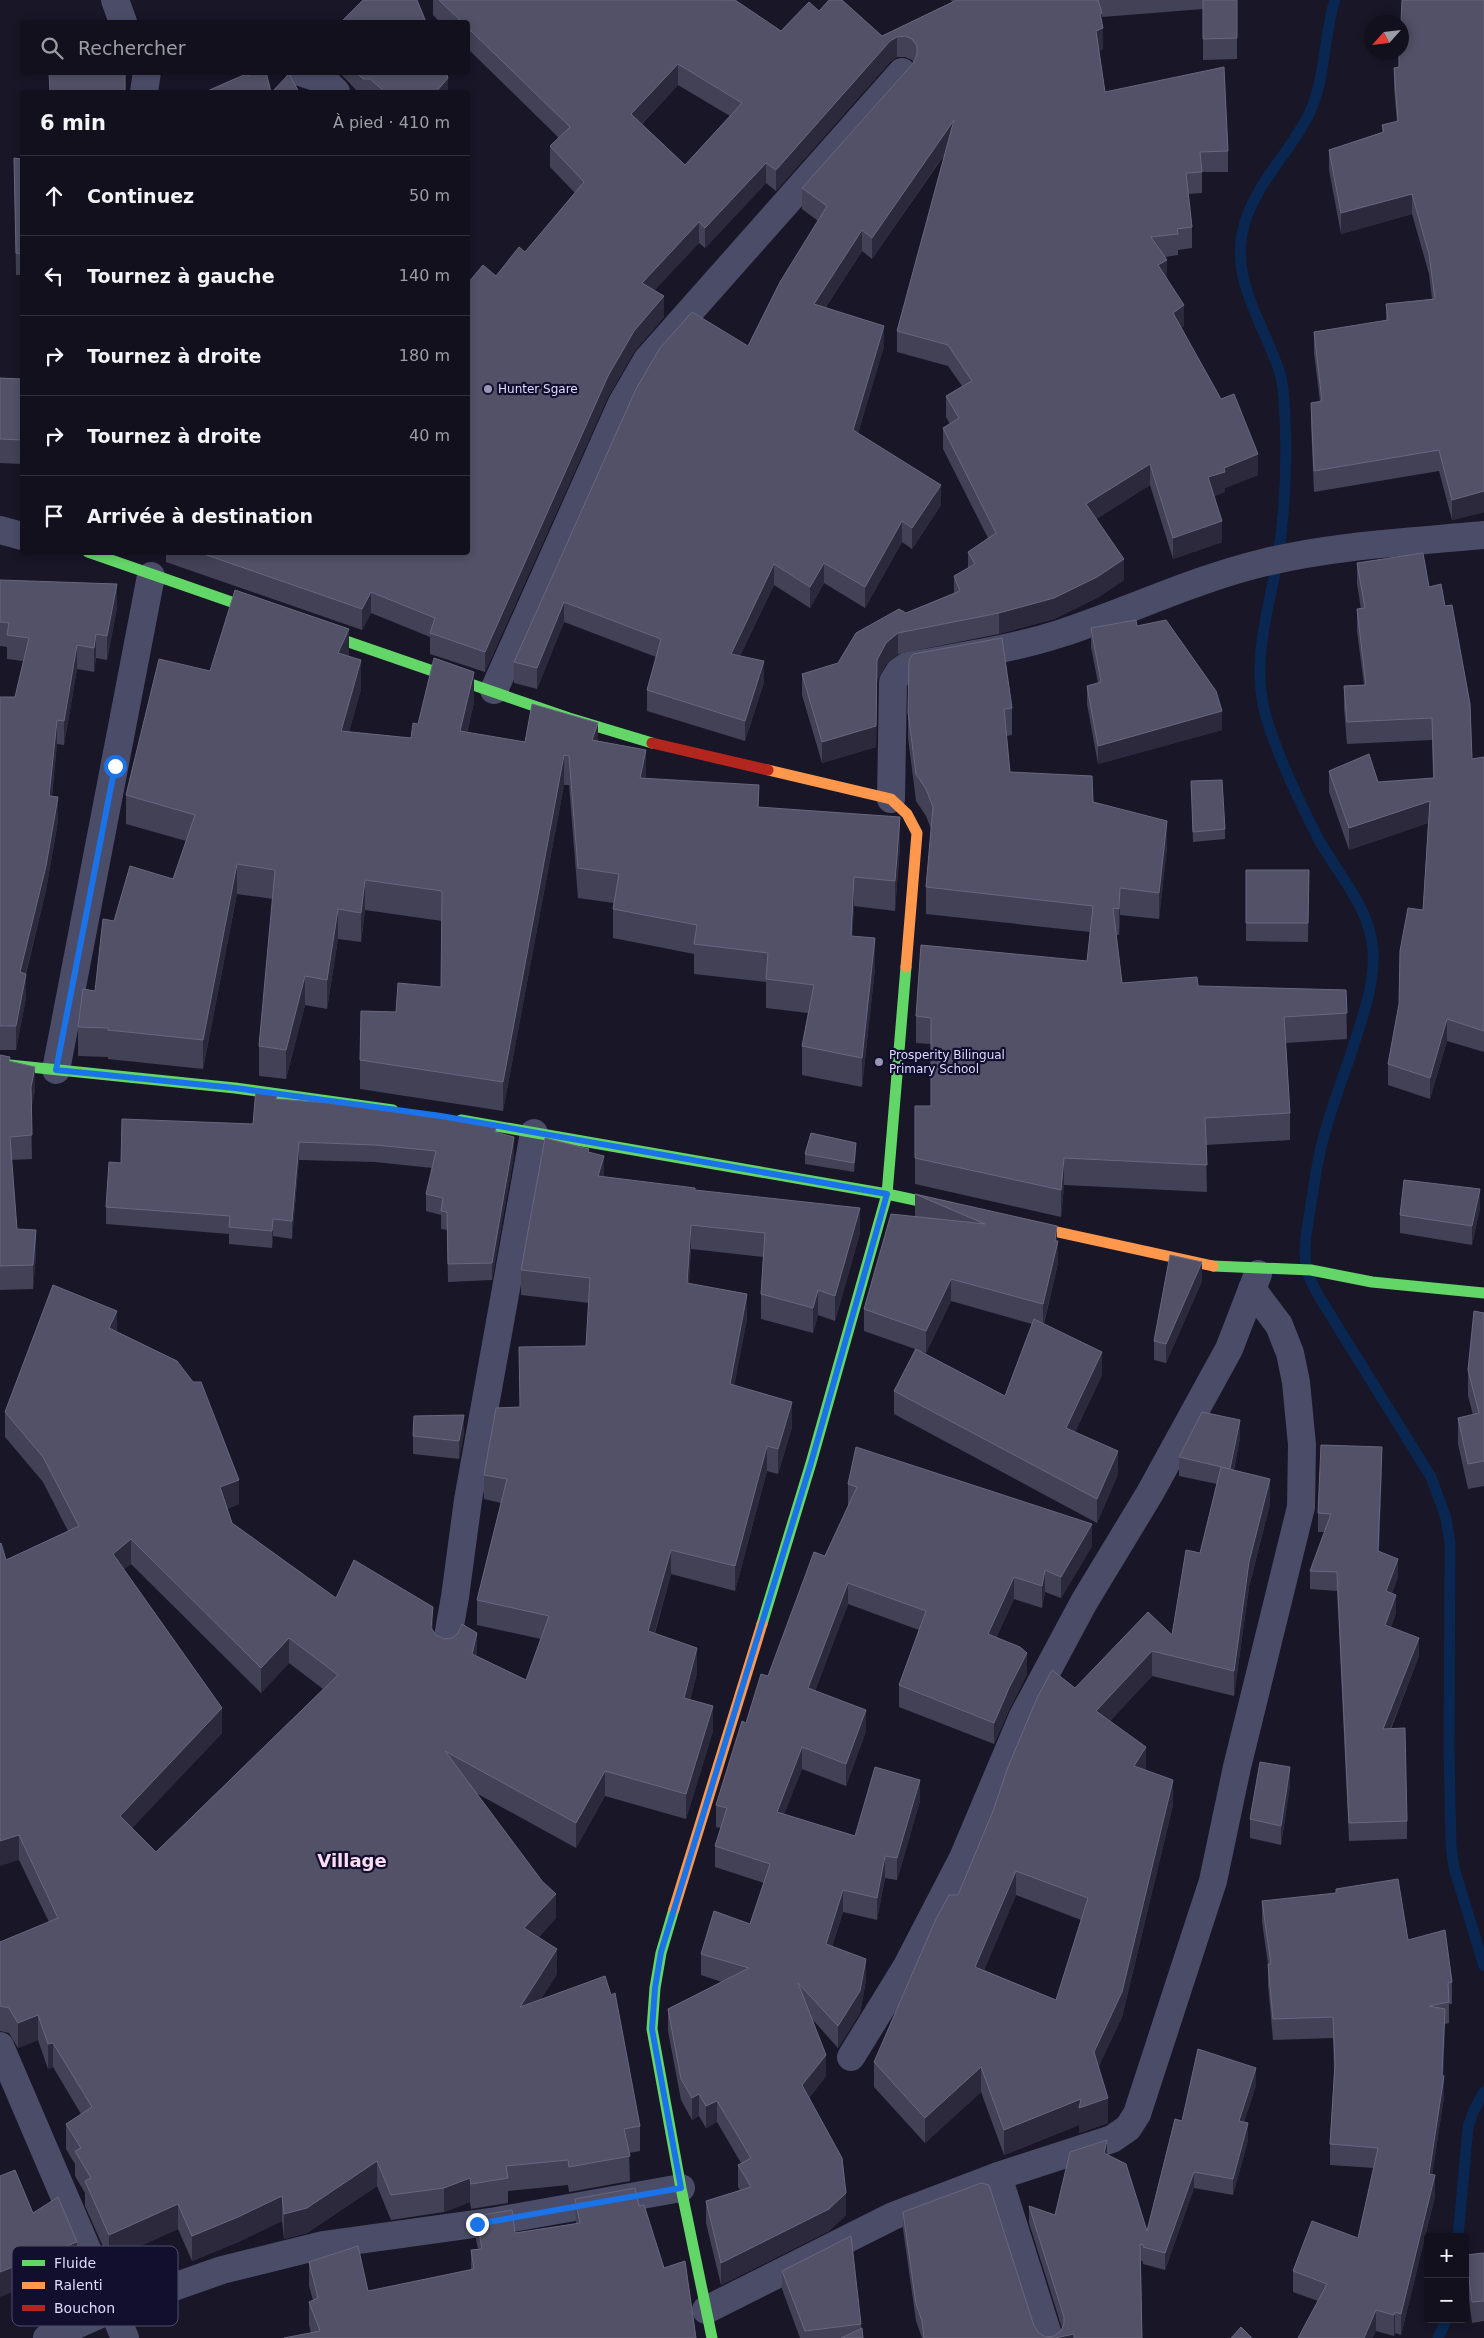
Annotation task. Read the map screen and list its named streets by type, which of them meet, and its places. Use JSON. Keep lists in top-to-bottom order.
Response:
{
  "districts": ["Village"],
  "places": ["Hunter Sgare", "Prosperity Bilingual Primary School"],
  "legend": ["Fluide", "Ralenti", "Bouchon"],
  "north": "bottom left",
  "page": {
    "search": "Rechercher",
    "heading": ["6 min", "À pied · 410 m"],
    "list": [
      ["Continuez", "50 m"],
      ["Tournez à gauche", "140 m"],
      ["Tournez à droite", "180 m"],
      ["Tournez à droite", "40 m"],
      "Arrivée à destination"
    ],
    "map_buttons": ["+", "−"]
  }
}
